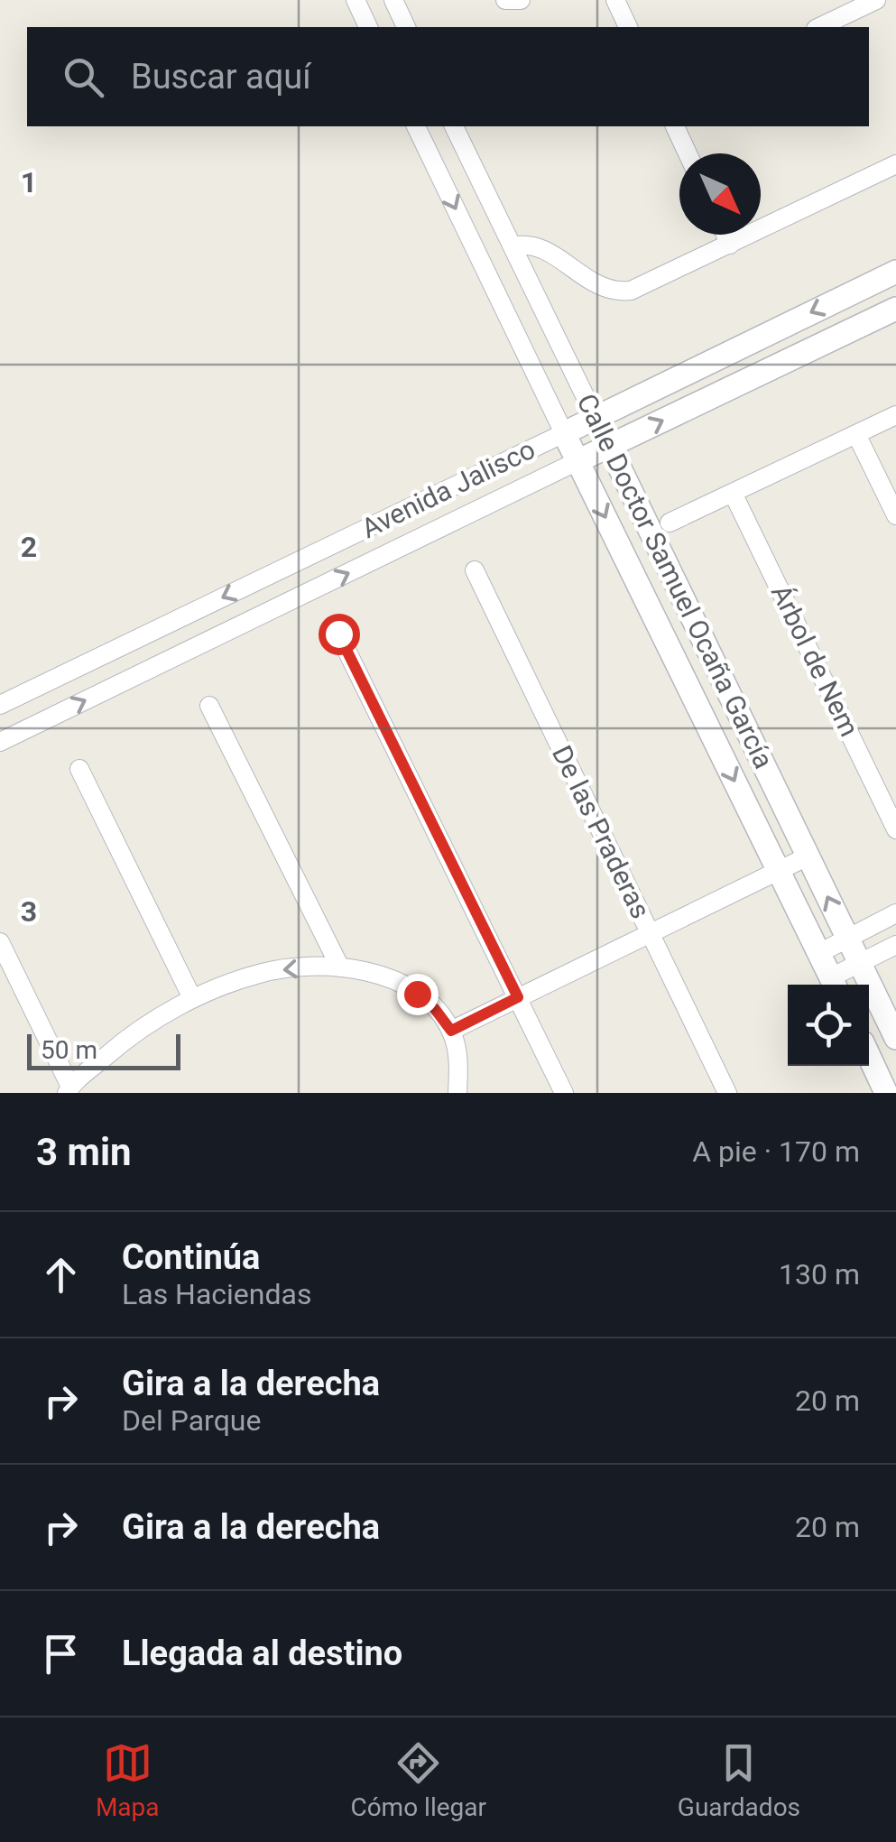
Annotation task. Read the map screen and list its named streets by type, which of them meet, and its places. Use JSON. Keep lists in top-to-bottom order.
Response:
{
  "streets": {
    "street": [
      "Avenida Jalisco",
      "Calle Doctor Samuel Ocaña García",
      "Árbol de Nem",
      "De las Praderas"
    ]
  },
  "crossings": [
    ["Avenida Jalisco", "Calle Doctor Samuel Ocaña García"]
  ],
  "scale_bar": "50 m",
  "north": "bottom right",
  "page": {
    "search": "Buscar aquí",
    "scale": "50 m",
    "heading": ["3 min", "A pie · 170 m"],
    "list": [
      ["Continúa", "Las Haciendas", "130 m"],
      ["Gira a la derecha", "Del Parque", "20 m"],
      ["Gira a la derecha", "20 m"],
      "Llegada al destino"
    ],
    "nav": ["Mapa", "Cómo llegar", "Guardados"]
  },
  "grid": {
    "rows": ["1", "2", "3"]
  }
}
